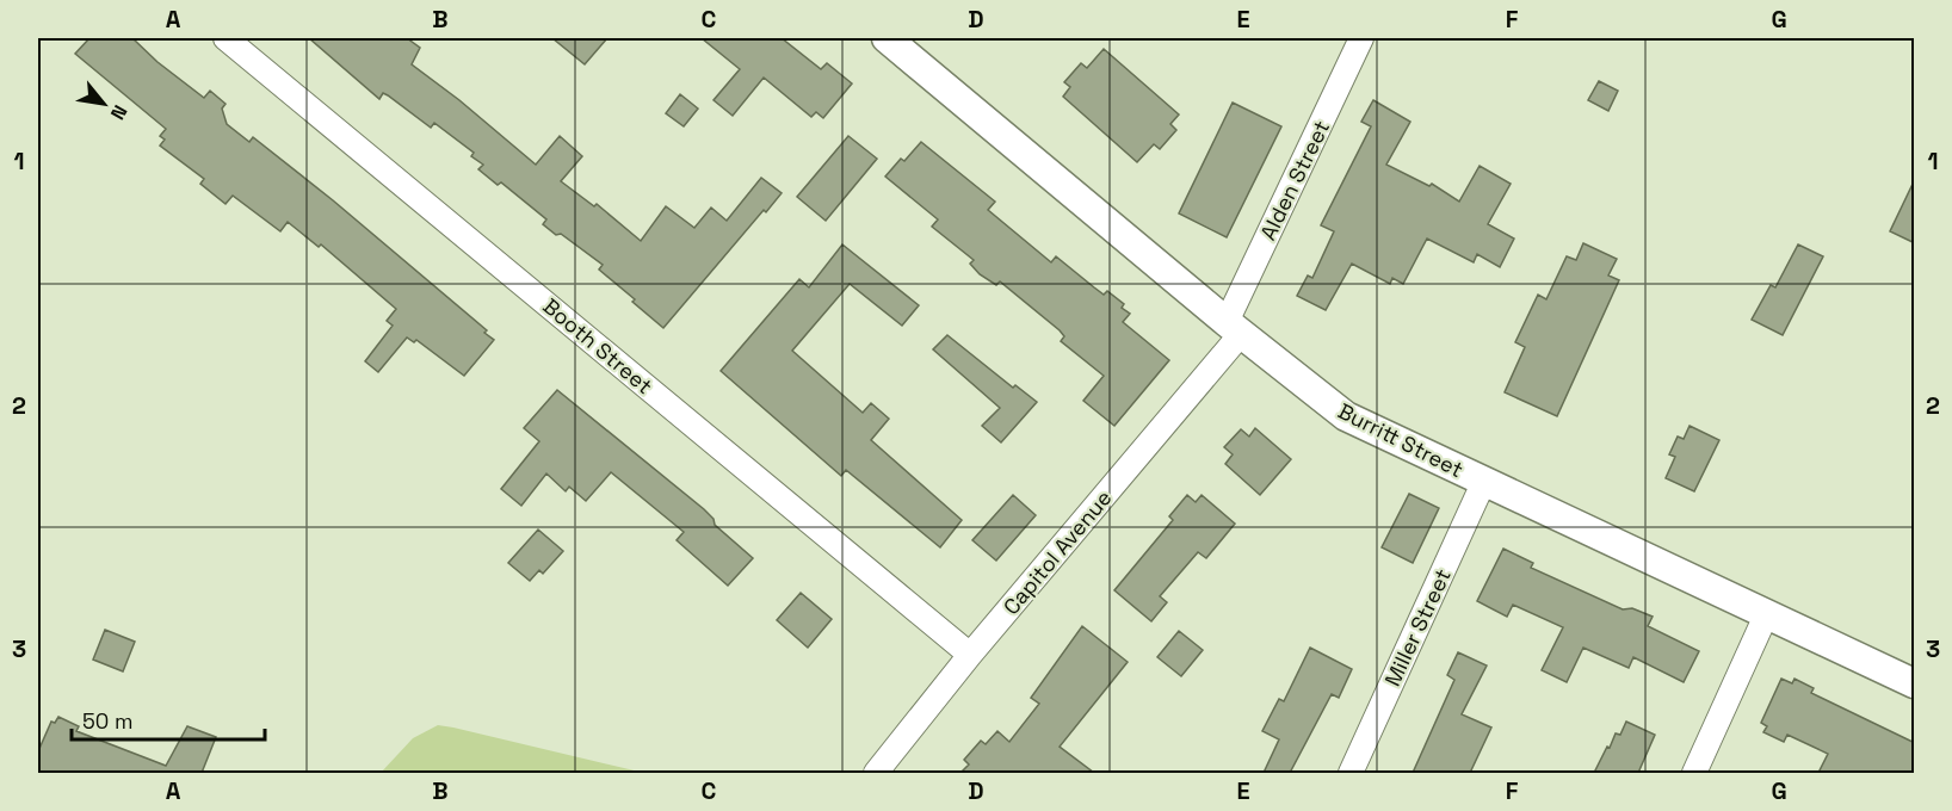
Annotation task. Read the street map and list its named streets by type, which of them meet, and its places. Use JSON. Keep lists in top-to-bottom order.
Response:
{
  "streets": {
    "street": [
      "Alden Street",
      "Booth Street",
      "Burritt Street",
      "Capitol Avenue",
      "Miller Street"
    ]
  },
  "crossings": [
    ["Alden Street", "Burritt Street"],
    ["Alden Street", "Capitol Avenue"],
    ["Booth Street", "Capitol Avenue"],
    ["Burritt Street", "Capitol Avenue"],
    ["Burritt Street", "Miller Street"]
  ],
  "scale_bar": "50 m",
  "north": "bottom right",
  "grid": {
    "columns": [
      "A",
      "B",
      "C",
      "D",
      "E",
      "F",
      "G"
    ],
    "rows": ["1", "2", "3"]
  }
}
